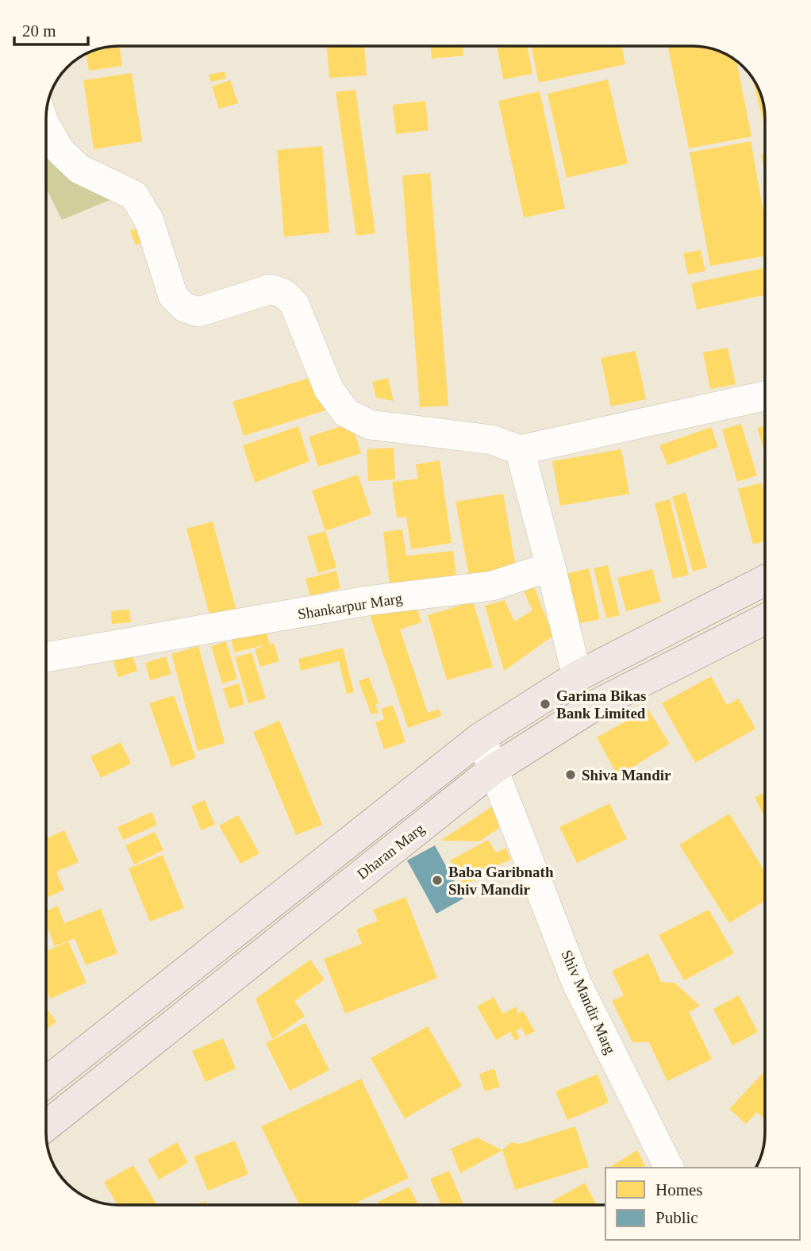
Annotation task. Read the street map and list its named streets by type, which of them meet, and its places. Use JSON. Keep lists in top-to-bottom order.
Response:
{
  "streets": {
    "main road": ["Dharan Marg"],
    "street": ["Shankarpur Marg", "Shiv Mandir Marg"]
  },
  "crossings": [
    ["Dharan Marg", "Shiv Mandir Marg"]
  ],
  "places": ["Garima Bikas Bank Limited", "Shiva Mandir", "Baba Garibnath Shiv Mandir"],
  "legend": ["Homes", "Public"],
  "scale_bar": "20 m"
}
